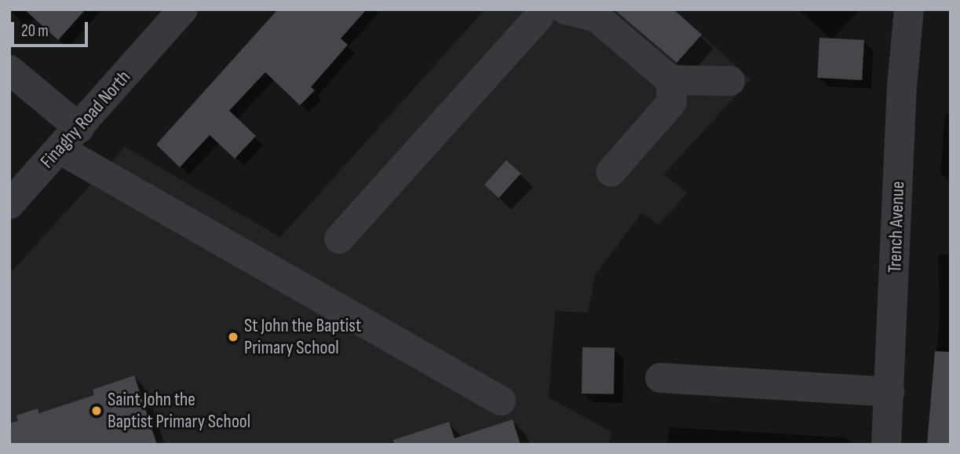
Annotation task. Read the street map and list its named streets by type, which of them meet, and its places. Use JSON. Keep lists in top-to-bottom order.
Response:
{
  "streets": {
    "street": ["Finaghy Road North", "Trench Avenue"]
  },
  "places": ["St John the Baptist Primary School", "Saint John the Baptist Primary School"],
  "scale_bar": "20 m"
}
